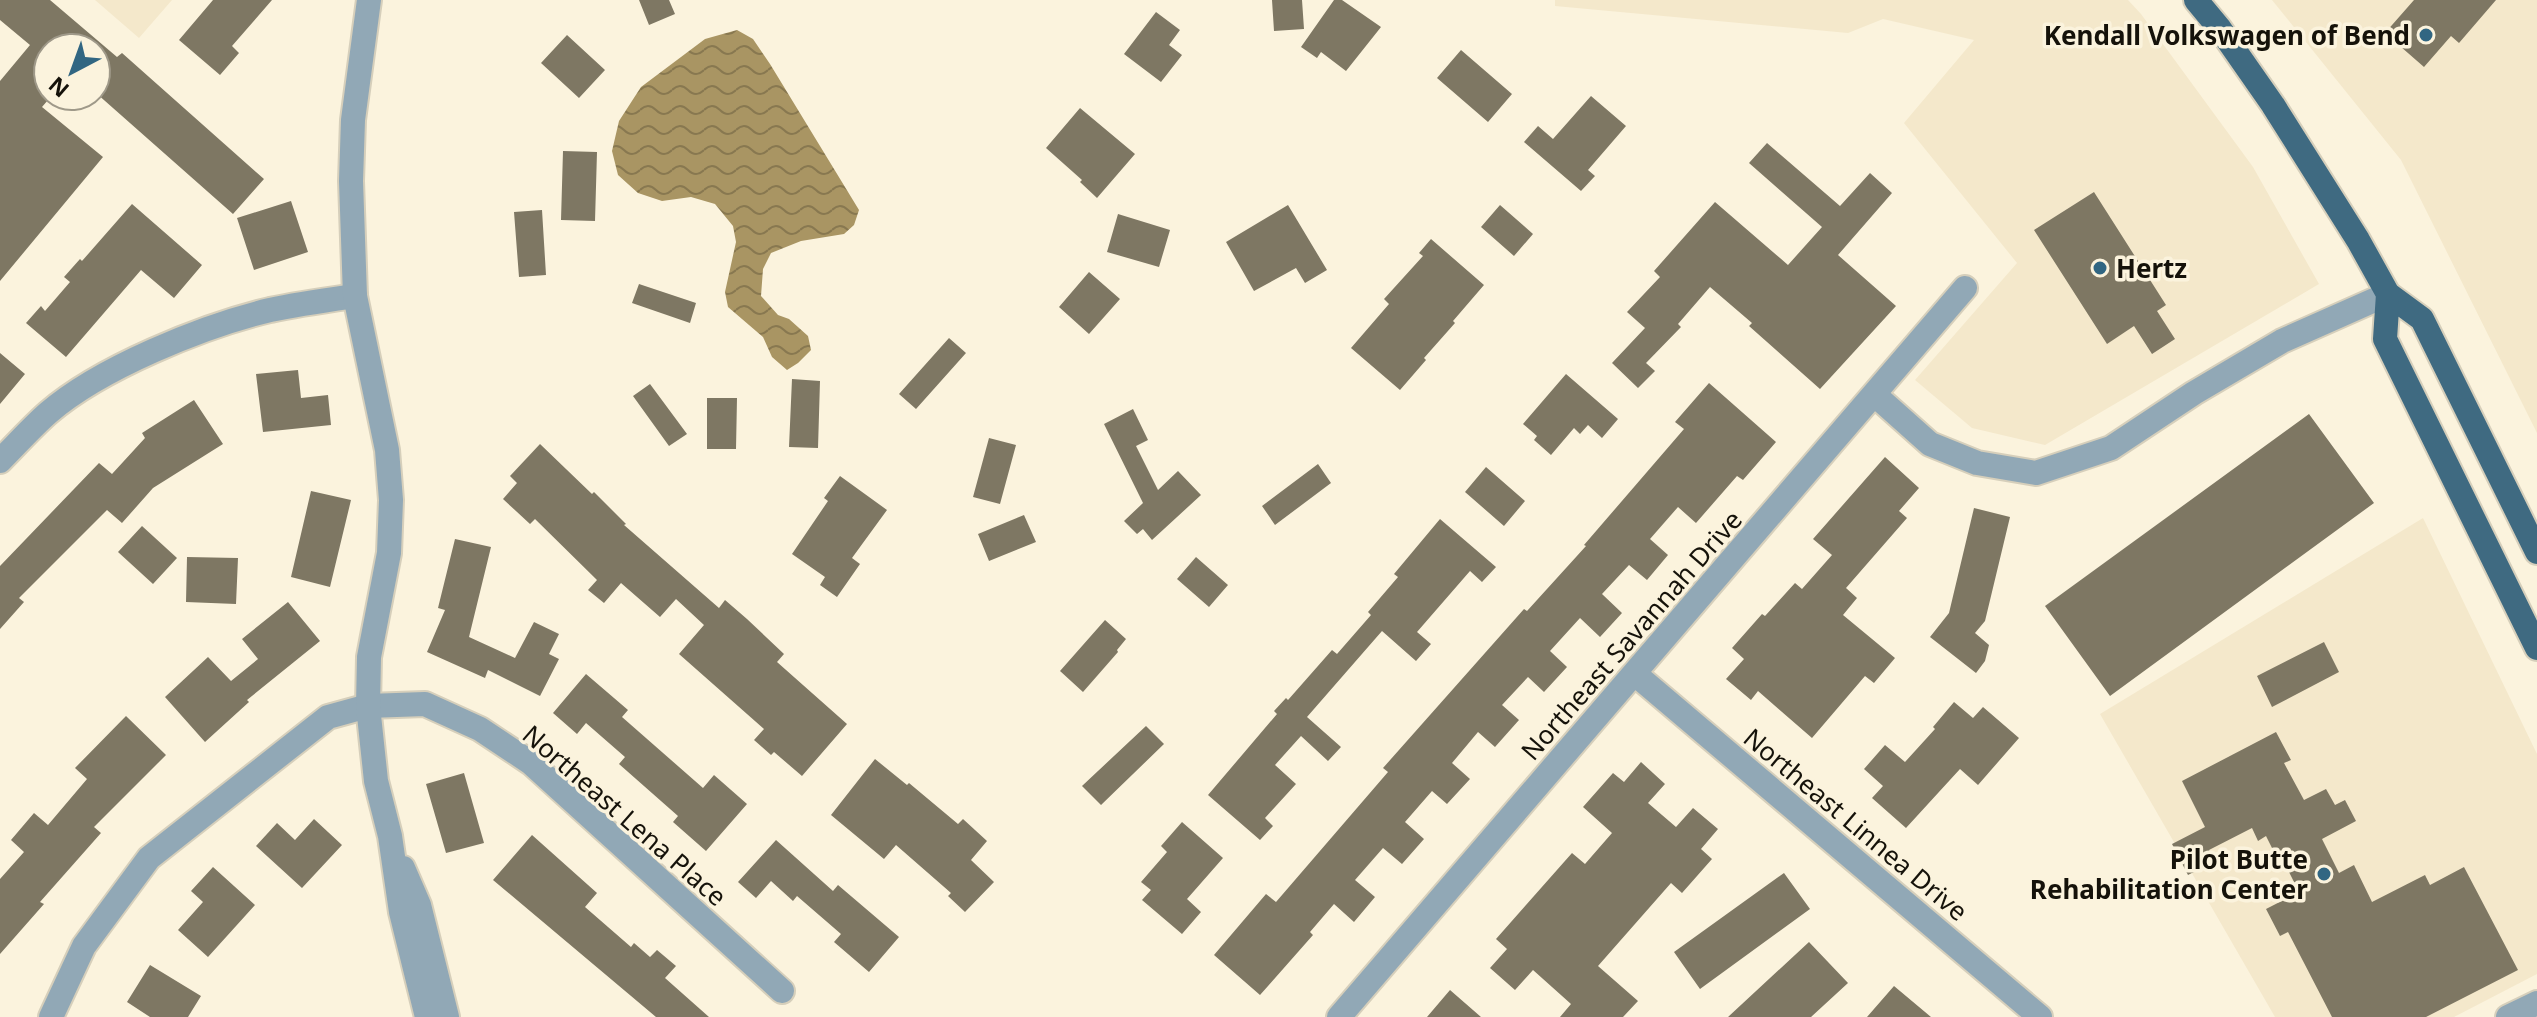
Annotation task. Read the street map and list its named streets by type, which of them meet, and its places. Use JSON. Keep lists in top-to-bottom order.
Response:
{
  "streets": {
    "street": ["Northeast Savannah Drive", "Northeast Lena Place", "Northeast Linnea Drive"]
  },
  "crossings": [
    ["Northeast Savannah Drive", "Northeast Linnea Drive"]
  ],
  "places": ["Kendall Volkswagen of Bend", "Hertz", "Pilot Butte Rehabilitation Center"],
  "north": "bottom left"
}
